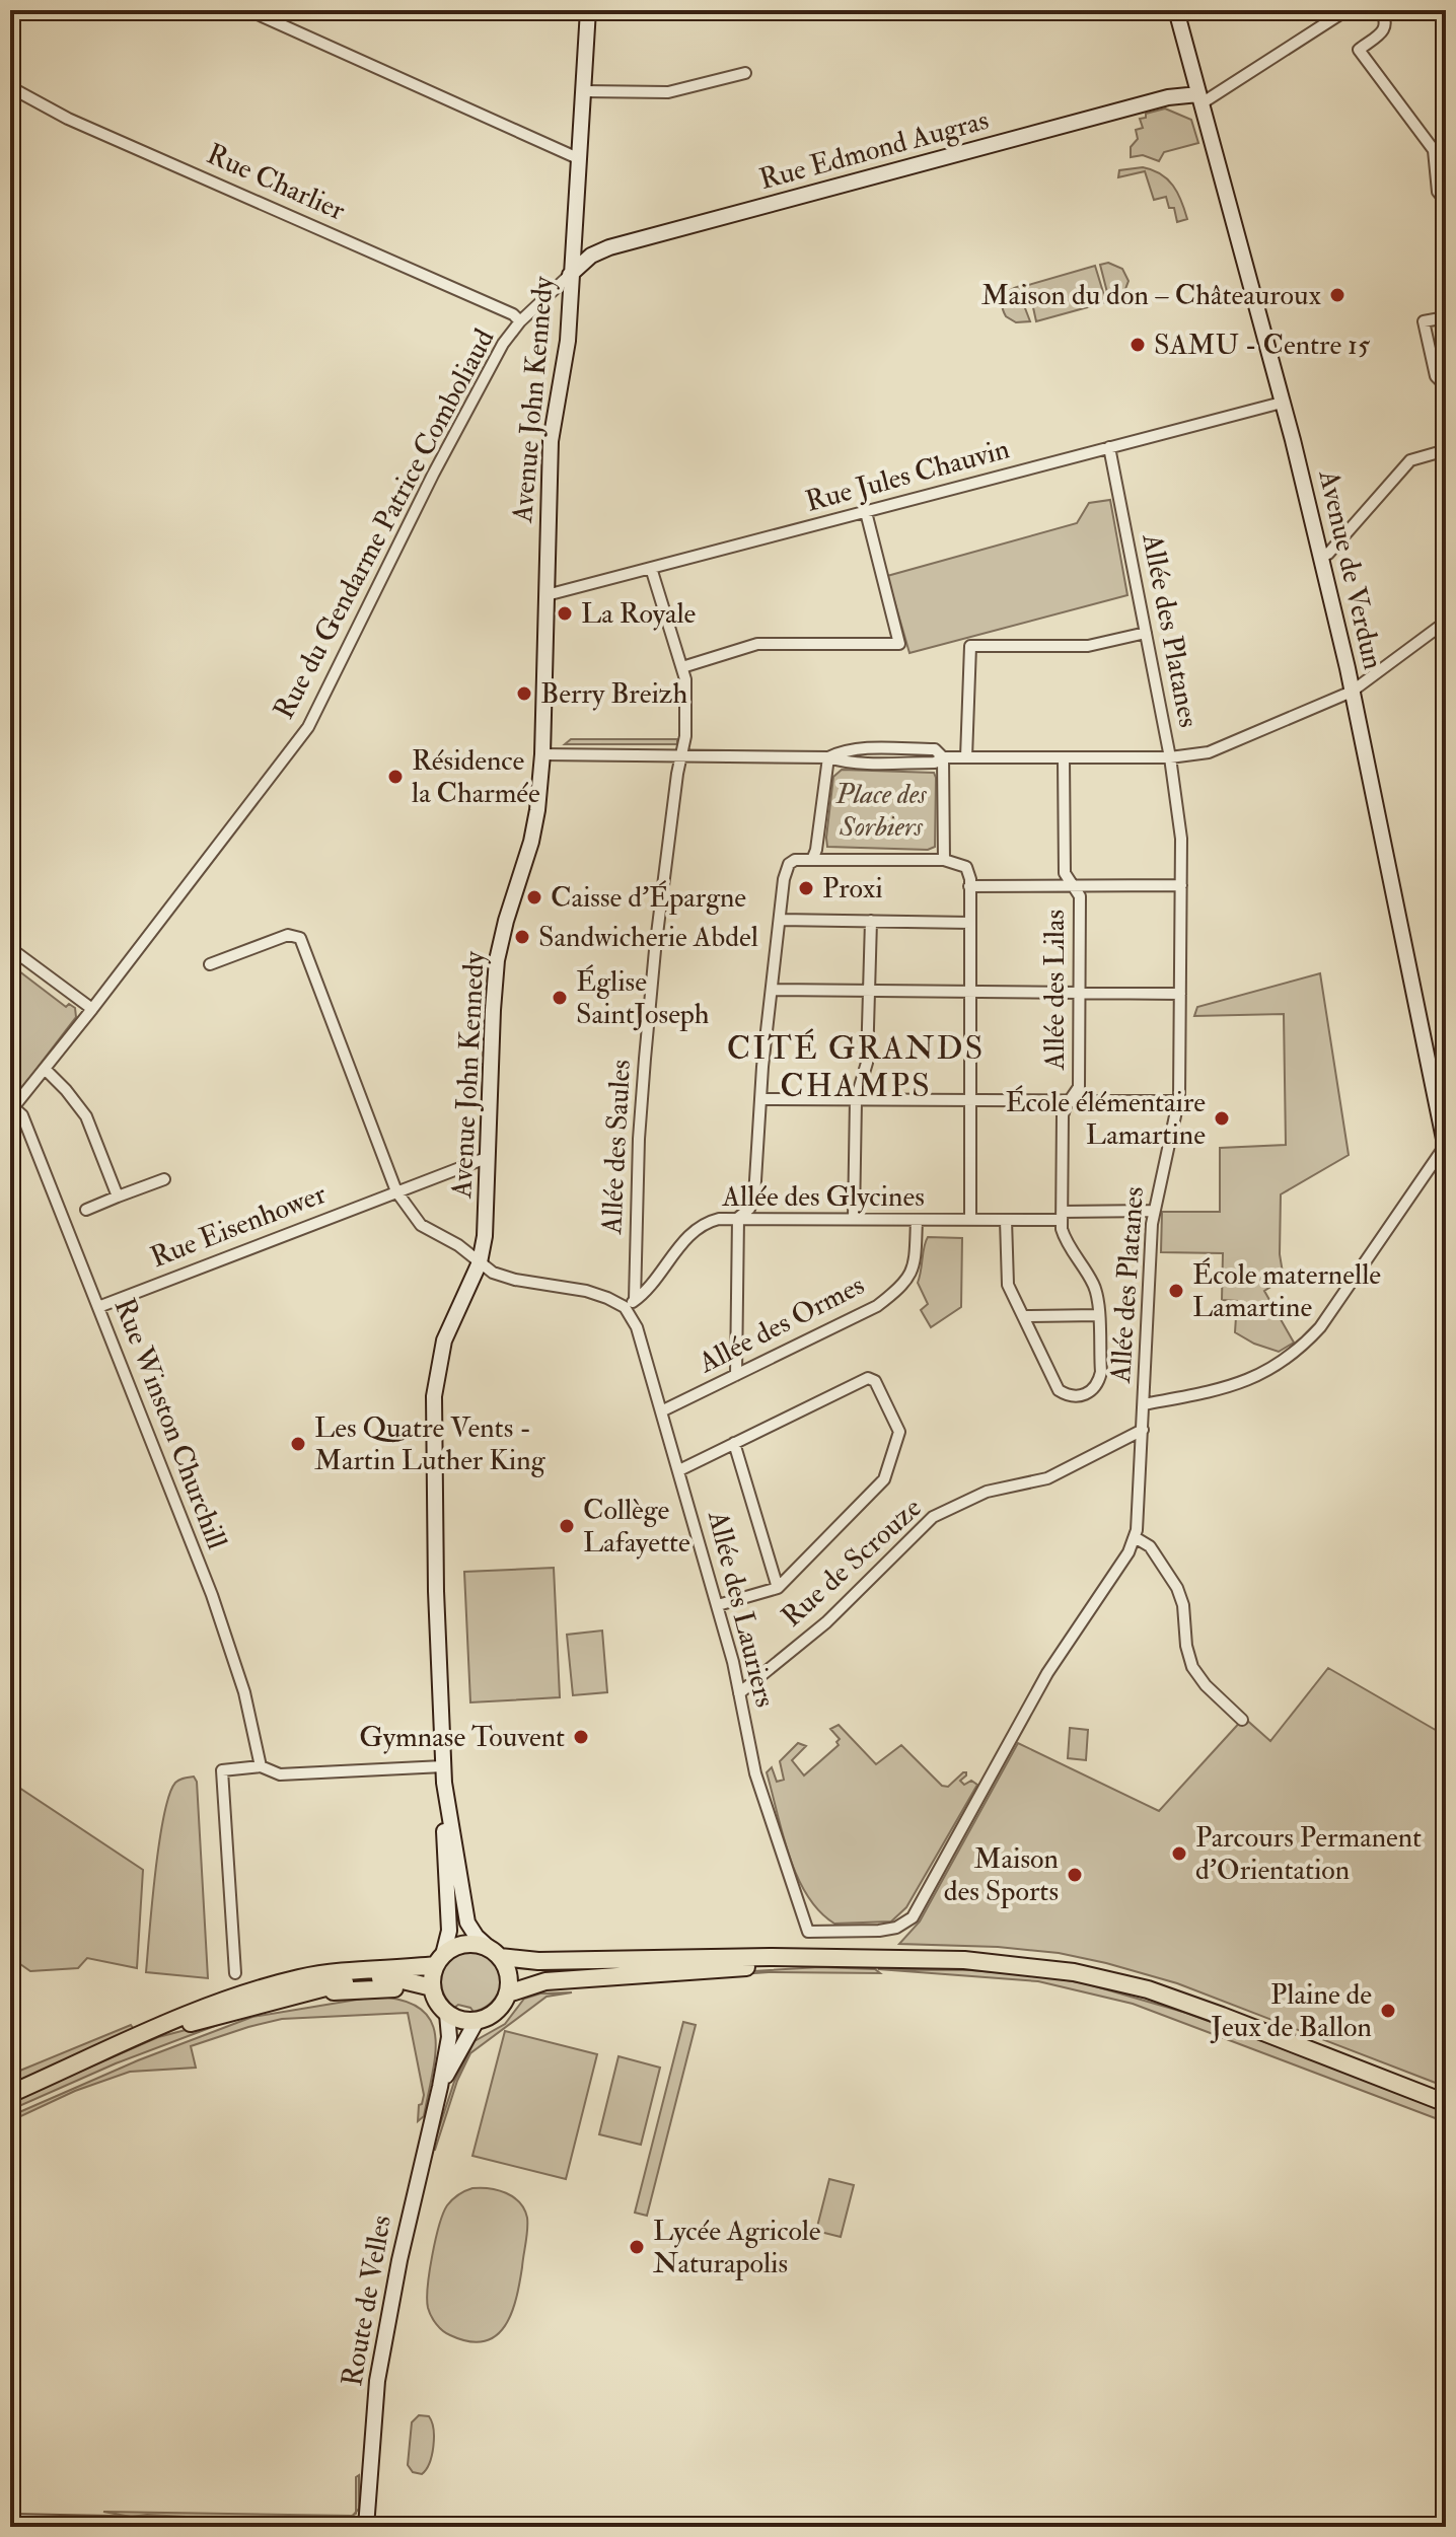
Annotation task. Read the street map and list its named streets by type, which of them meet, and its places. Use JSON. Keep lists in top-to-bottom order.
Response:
{
  "streets": {
    "main road": [
      "Rue Edmond Augras",
      "Avenue John Kennedy",
      "Avenue de Verdun",
      "Route de Velles"
    ],
    "street": [
      "Rue Charlier",
      "Rue Jules Chauvin",
      "Rue du Gendarme Patrice Comboliaud",
      "Allée des Platanes",
      "Allée des Lilas",
      "Allée des Saules",
      "Allée des Glycines",
      "Rue Eisenhower",
      "Allée des Ormes",
      "Rue Winston Churchill",
      "Rue de Scrouze",
      "Allée des Lauriers"
    ]
  },
  "crossings": [
    ["Rue Edmond Augras", "Avenue John Kennedy"],
    ["Rue Edmond Augras", "Rue du Gendarme Patrice Comboliaud"],
    ["Rue Edmond Augras", "Avenue de Verdun"],
    ["Rue Charlier", "Rue du Gendarme Patrice Comboliaud"],
    ["Avenue John Kennedy", "Rue Jules Chauvin"],
    ["Avenue John Kennedy", "Rue du Gendarme Patrice Comboliaud"],
    ["Avenue John Kennedy", "Rue Eisenhower"],
    ["Avenue John Kennedy", "Route de Velles"],
    ["Rue Jules Chauvin", "Avenue de Verdun"],
    ["Rue Jules Chauvin", "Allée des Platanes"],
    ["Rue Jules Chauvin", "Allée des Saules"],
    ["Rue du Gendarme Patrice Comboliaud", "Rue Winston Churchill"],
    ["Allée des Platanes", "Allée des Glycines"],
    ["Allée des Platanes", "Rue de Scrouze"],
    ["Allée des Platanes", "Allée des Lauriers"],
    ["Allée des Lilas", "Allée des Glycines"],
    ["Allée des Saules", "Allée des Glycines"],
    ["Allée des Glycines", "Allée des Ormes"],
    ["Allée des Glycines", "Allée des Lauriers"],
    ["Rue Eisenhower", "Rue Winston Churchill"],
    ["Allée des Ormes", "Allée des Lauriers"],
    ["Rue de Scrouze", "Allée des Lauriers"]
  ],
  "districts": ["CITÉ GRANDS CHAMPS"],
  "parks": ["Place des Sorbiers"],
  "places": [
    "Maison du don – Châteauroux",
    "SAMU - Centre 15",
    "La Royale",
    "Berry Breizh",
    "Résidence la Charmée",
    "Proxi",
    "Caisse d'Épargne",
    "Sandwicherie Abdel",
    "Église SaintJoseph",
    "École élémentaire Lamartine",
    "École maternelle Lamartine",
    "Les Quatre Vents - Martin Luther King",
    "Collège Lafayette",
    "Gymnase Touvent",
    "Parcours Permanent d'Orientation",
    "Maison des Sports",
    "Plaine de Jeux de Ballon",
    "Lycée Agricole Naturapolis"
  ]
}
